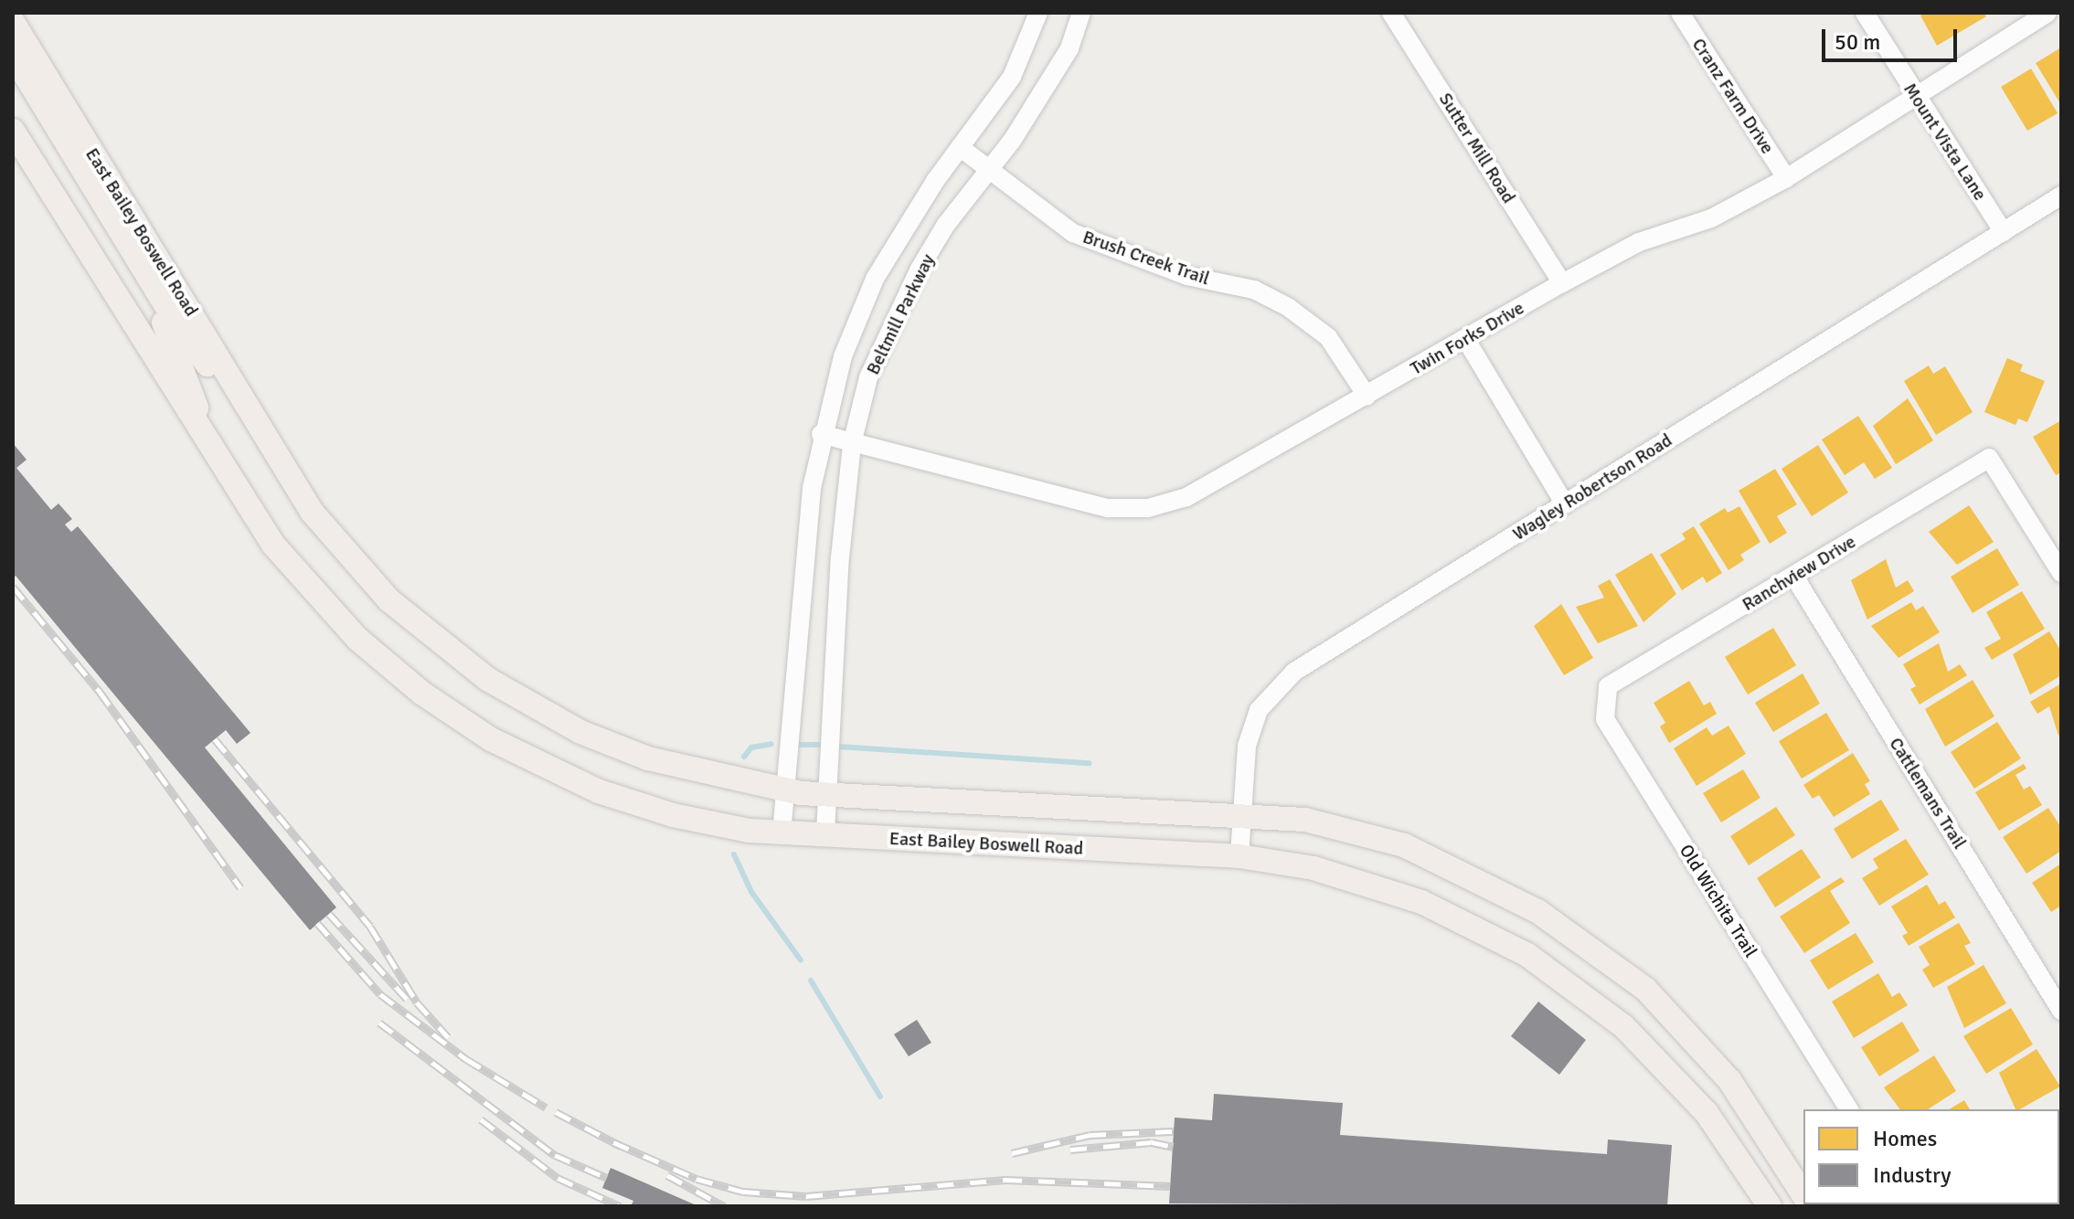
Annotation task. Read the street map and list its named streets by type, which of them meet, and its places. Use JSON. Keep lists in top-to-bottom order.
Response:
{
  "streets": {
    "main road": ["East Bailey Boswell Road"],
    "street": [
      "Cranz Farm Drive",
      "Mount Vista Lane",
      "Sutter Mill Road",
      "Brush Creek Trail",
      "Beltmill Parkway",
      "Twin Forks Drive",
      "Wagley Robertson Road",
      "Ranchview Drive",
      "Cattlemans Trail",
      "Old Wichita Trail"
    ]
  },
  "crossings": [
    ["Cranz Farm Drive", "Twin Forks Drive"],
    ["Mount Vista Lane", "Twin Forks Drive"],
    ["Mount Vista Lane", "Wagley Robertson Road"],
    ["Sutter Mill Road", "Twin Forks Drive"],
    ["East Bailey Boswell Road", "Beltmill Parkway"],
    ["East Bailey Boswell Road", "Wagley Robertson Road"],
    ["Brush Creek Trail", "Beltmill Parkway"],
    ["Brush Creek Trail", "Twin Forks Drive"],
    ["Beltmill Parkway", "Twin Forks Drive"],
    ["Ranchview Drive", "Cattlemans Trail"],
    ["Ranchview Drive", "Old Wichita Trail"]
  ],
  "legend": ["Homes", "Industry"],
  "scale_bar": "50 m"
}
